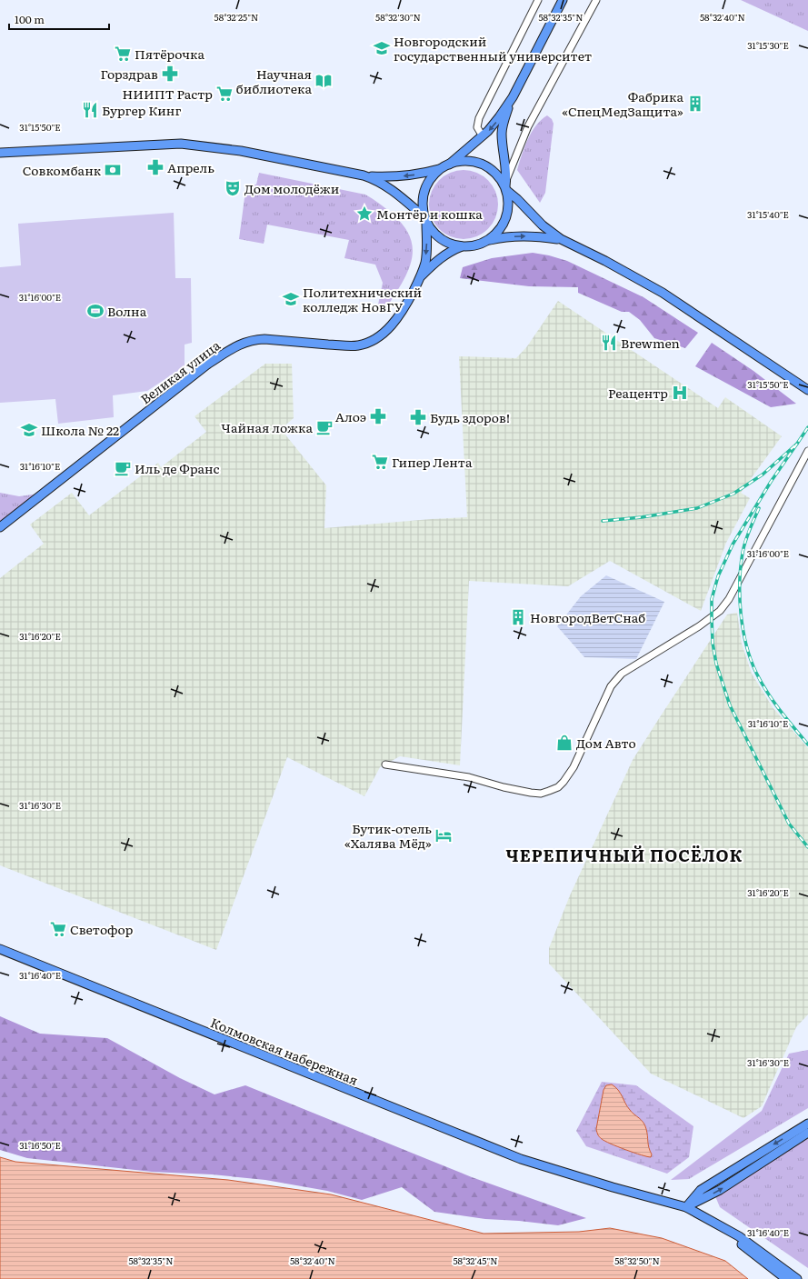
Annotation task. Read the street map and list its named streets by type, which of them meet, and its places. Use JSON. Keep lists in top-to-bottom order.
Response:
{
  "streets": {
    "main road": ["Великая улица", "Колмовская набережная"]
  },
  "districts": ["ЧЕРЕПИЧНЫЙ ПОСЁЛОК"],
  "places": {
    "school or university": ["Новгородский государственный университет", "Политехнический колледж НовГУ", "Школа № 22"],
    "supermarket": [
      "Пятёрочка",
      "НИИПТ Растр",
      "Гипер Лента",
      "Светофор"
    ],
    "pharmacy": [
      "Горздрав",
      "Апрель",
      "Алоэ",
      "Будь здоров!"
    ],
    "library": ["Научная библиотека"],
    "building": ["Фабрика «СпецМедЗащита»", "НовгородВетСнаб"],
    "restaurant": ["Бургер Кинг", "Brewmen"],
    "bank": ["Совкомбанк"],
    "theatre": ["Дом молодёжи"],
    "place": ["Монтёр и кошка"],
    "sports": ["Волна"],
    "hospital": ["Реацентр"],
    "cafe": ["Чайная ложка", "Иль де Франс"],
    "shop": ["Дом Авто"],
    "hotel": ["Бутик-отель «Халява Мёд»"]
  },
  "scale_bar": "100 m",
  "coordinates": [
    "58°32'25\"N",
    "58°32'30\"N",
    "58°32'35\"N",
    "58°32'40\"N",
    "31°15'30\"E",
    "31°15'50\"E",
    "31°15'40\"E",
    "31°16'00\"E",
    "31°16'10\"E",
    "31°16'20\"E",
    "31°16'30\"E",
    "31°16'40\"E",
    "31°16'50\"E",
    "58°32'45\"N",
    "58°32'50\"N"
  ]
}
